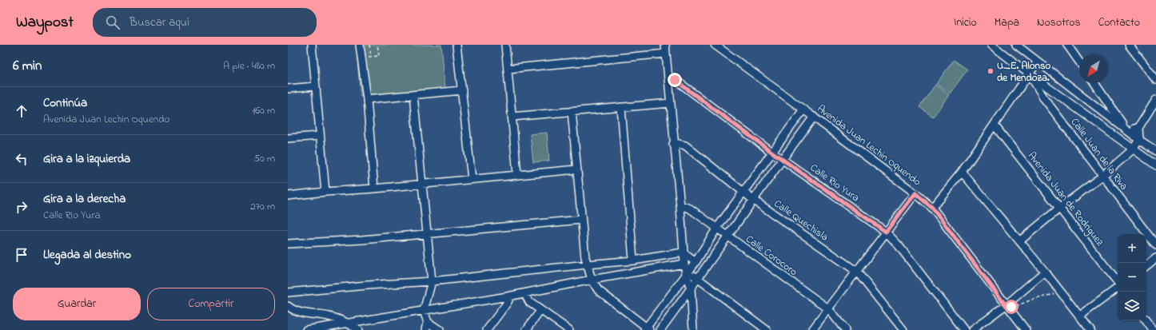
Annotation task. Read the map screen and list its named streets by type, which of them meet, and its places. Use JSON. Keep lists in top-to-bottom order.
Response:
{
  "streets": {
    "street": [
      "Avenida Juan Lechin Oquendo",
      "Calle Juan de la Riva",
      "Calle Rio Yura",
      "Avenida Juan de Rodriguez",
      "Calle Quechisla",
      "Calle Corocoro"
    ]
  },
  "places": ["U_E. Alonso de Mendoza."],
  "north": "bottom left",
  "page": {
    "header": "Waypost",
    "search": "Buscar aquí",
    "nav": [
      "Inicio",
      "Mapa",
      "Nosotros",
      "Contacto"
    ],
    "heading": ["6 min", "A pie · 480 m"],
    "list": [
      ["Continúa", "Avenida Juan Lechin Oquendo", "160 m"],
      ["Gira a la izquierda", "50 m"],
      ["Gira a la derecha", "Calle Rio Yura", "270 m"],
      "Llegada al destino"
    ],
    "map_buttons": ["+", "−"],
    "buttons": ["Guardar", "Compartir"]
  }
}
